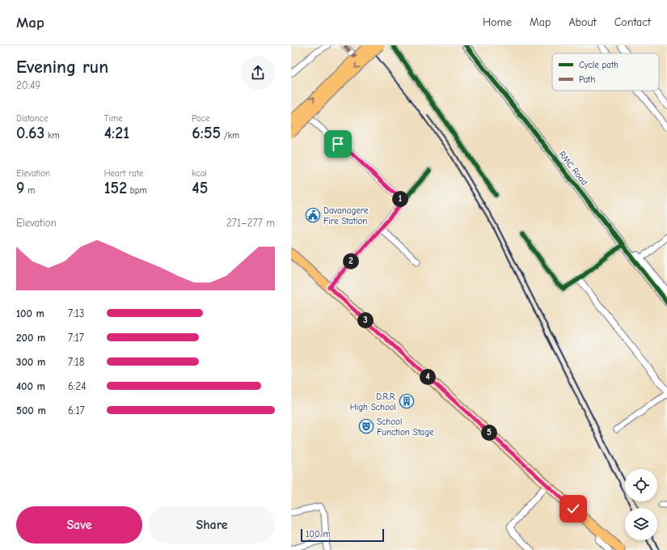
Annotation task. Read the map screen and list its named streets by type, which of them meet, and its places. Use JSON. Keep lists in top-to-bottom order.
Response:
{
  "streets": {
    "street": ["RMC Road"]
  },
  "places": {
    "public building": ["Davanagere Fire Station"],
    "building": ["D.R.R. High School"],
    "theatre": ["School Function Stage"]
  },
  "legend": ["Cycle path", "Path"],
  "scale_bar": "100 m",
  "page": {
    "header": "Map",
    "nav": [
      "Home",
      "Map",
      "About",
      "Contact"
    ],
    "heading": ["Evening run", "20:49"],
    "stats": [
      ["Distance", "0.63 km"],
      ["Time", "4:21"],
      ["Pace", "6:55 /km"],
      ["Elevation", "9 m"],
      ["Heart rate", "152 bpm"],
      ["kcal", "45"]
    ],
    "pins": [
      "1",
      "2",
      "3",
      "4",
      "5"
    ],
    "chart": ["Elevation", "271–277 m"],
    "list": [
      {
        "name": "100 m",
        "note": "7:13"
      },
      {
        "name": "200 m",
        "note": "7:17"
      },
      {
        "name": "300 m",
        "note": "7:18"
      },
      {
        "name": "400 m",
        "note": "6:24"
      },
      {
        "name": "500 m",
        "note": "6:17"
      }
    ],
    "buttons": ["Save", "Share"],
    "scale": "100 m"
  }
}
